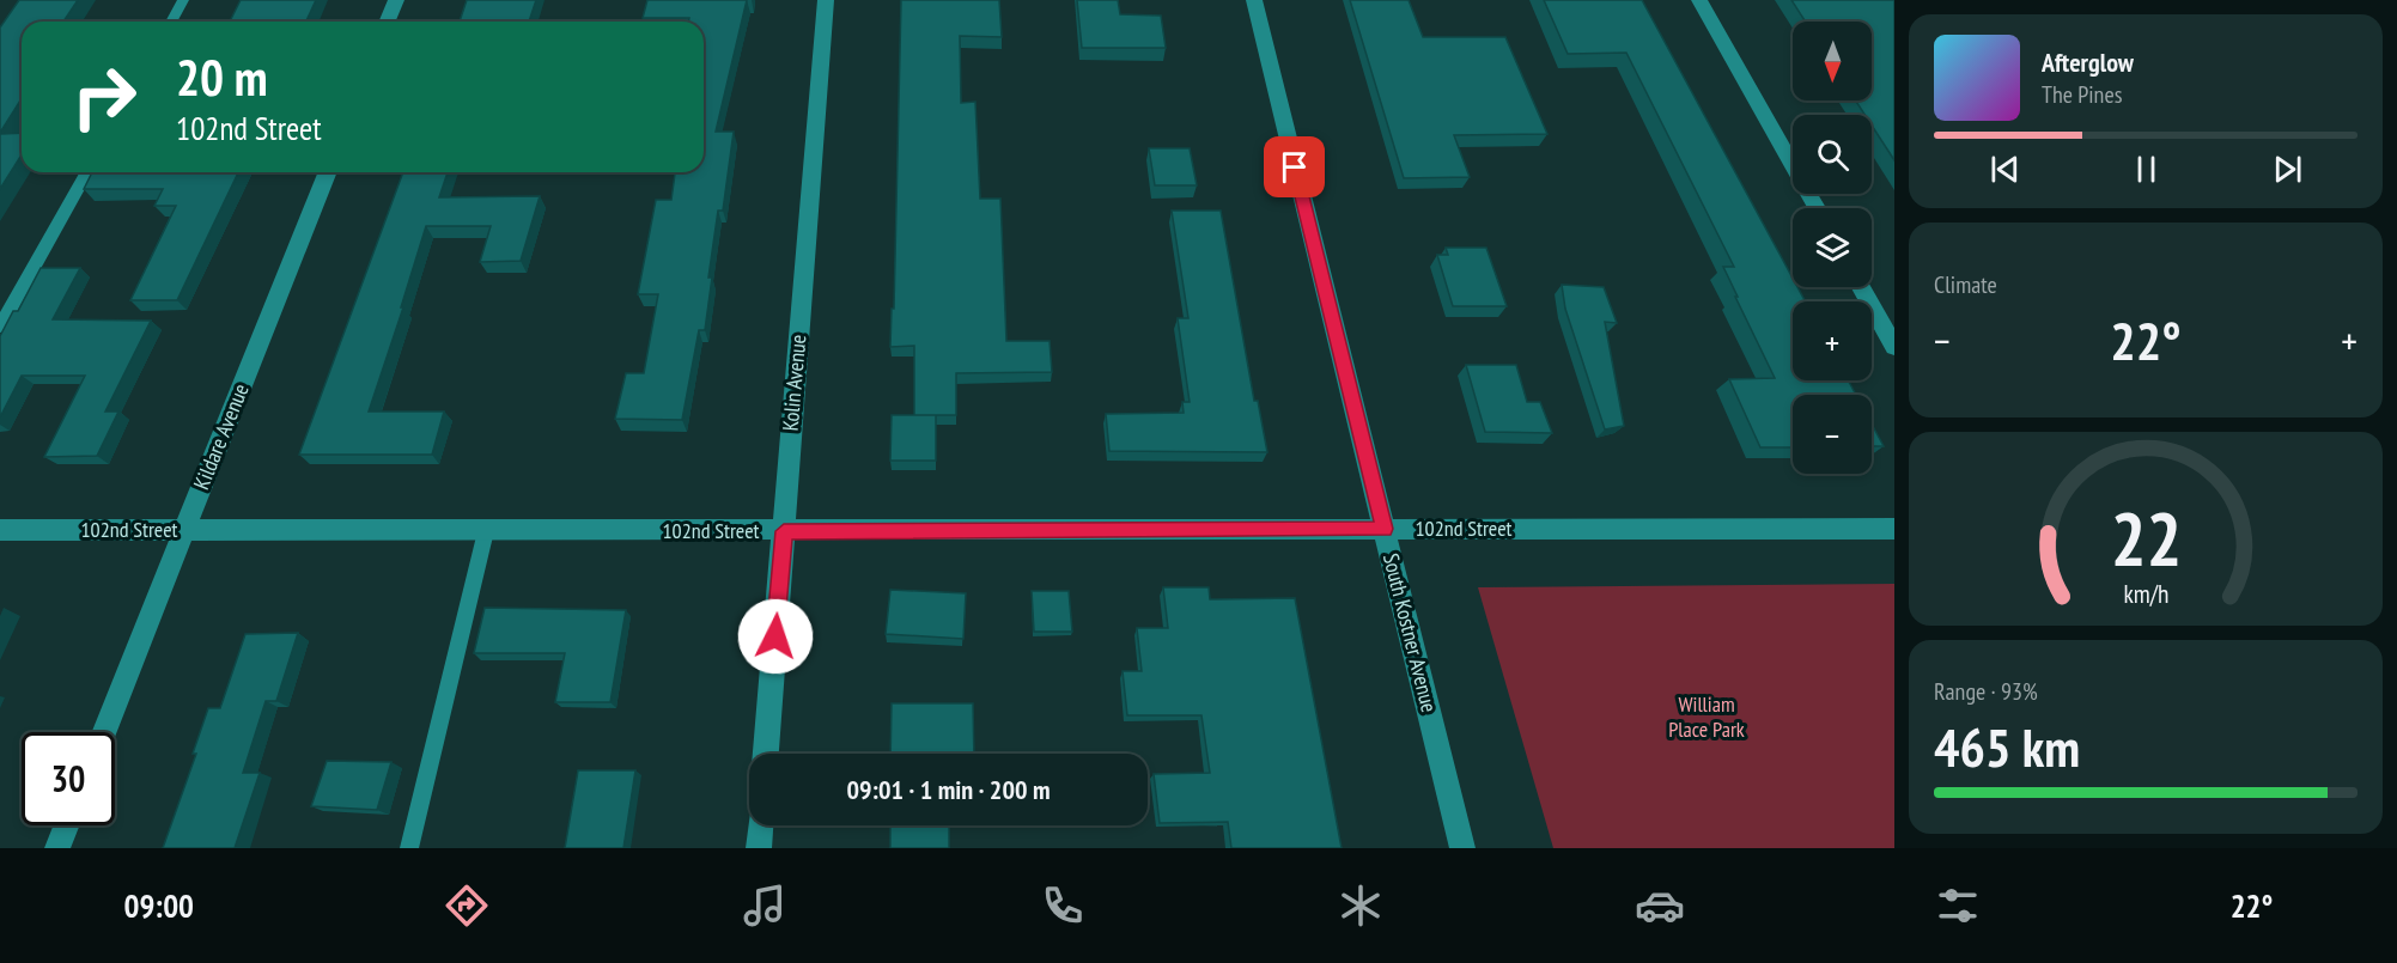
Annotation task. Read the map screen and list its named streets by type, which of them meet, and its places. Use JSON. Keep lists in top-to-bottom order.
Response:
{
  "streets": {
    "street": [
      "Kolin Avenue",
      "Kildare Avenue",
      "102nd Street",
      "South Kostner Avenue"
    ]
  },
  "crossings": [
    ["Kolin Avenue", "102nd Street"],
    ["Kildare Avenue", "102nd Street"],
    ["102nd Street", "South Kostner Avenue"]
  ],
  "parks": ["William Place Park"],
  "north": "bottom",
  "page": {
    "map_buttons": ["+", "−"],
    "turn": ["20 m", "102nd Street"],
    "song": ["Afterglow", "The Pines"],
    "tile": [
      "Climate",
      ["Range · 93%", "465 km"]
    ],
    "heat": ["−", "22°", "+"],
    "limit": "30",
    "trip": "09:01 · 1 min · 200 m",
    "tabs": ["09:00", "22°"],
    "gauge": ["22", "km/h"]
  }
}
